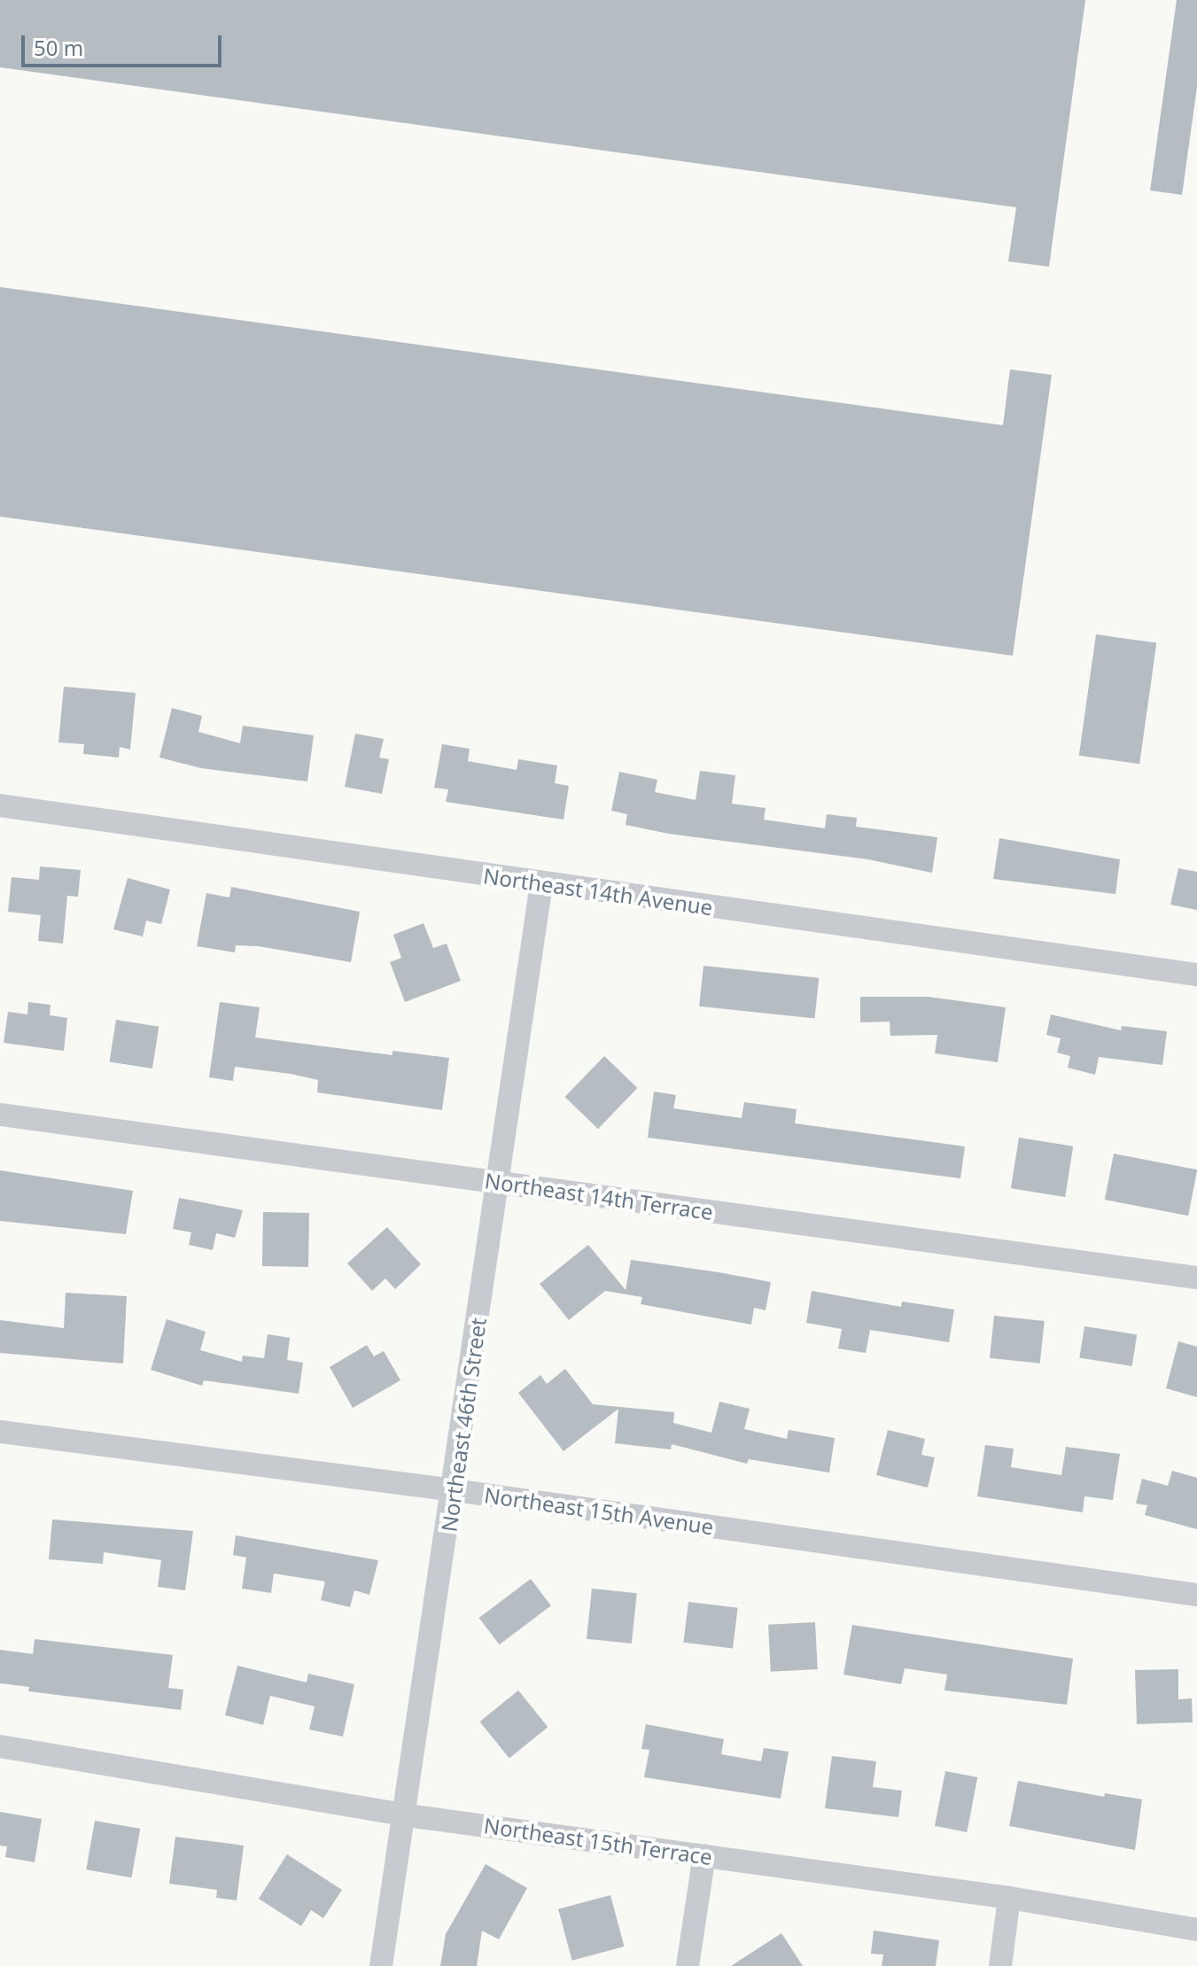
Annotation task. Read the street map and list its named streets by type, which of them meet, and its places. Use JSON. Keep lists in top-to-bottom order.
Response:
{
  "streets": {
    "street": [
      "Northeast 14th Avenue",
      "Northeast 14th Terrace",
      "Northeast 46th Street",
      "Northeast 15th Avenue",
      "Northeast 15th Terrace"
    ]
  },
  "crossings": [
    ["Northeast 14th Avenue", "Northeast 46th Street"],
    ["Northeast 14th Terrace", "Northeast 46th Street"],
    ["Northeast 46th Street", "Northeast 15th Avenue"],
    ["Northeast 46th Street", "Northeast 15th Terrace"]
  ],
  "scale_bar": "50 m"
}
